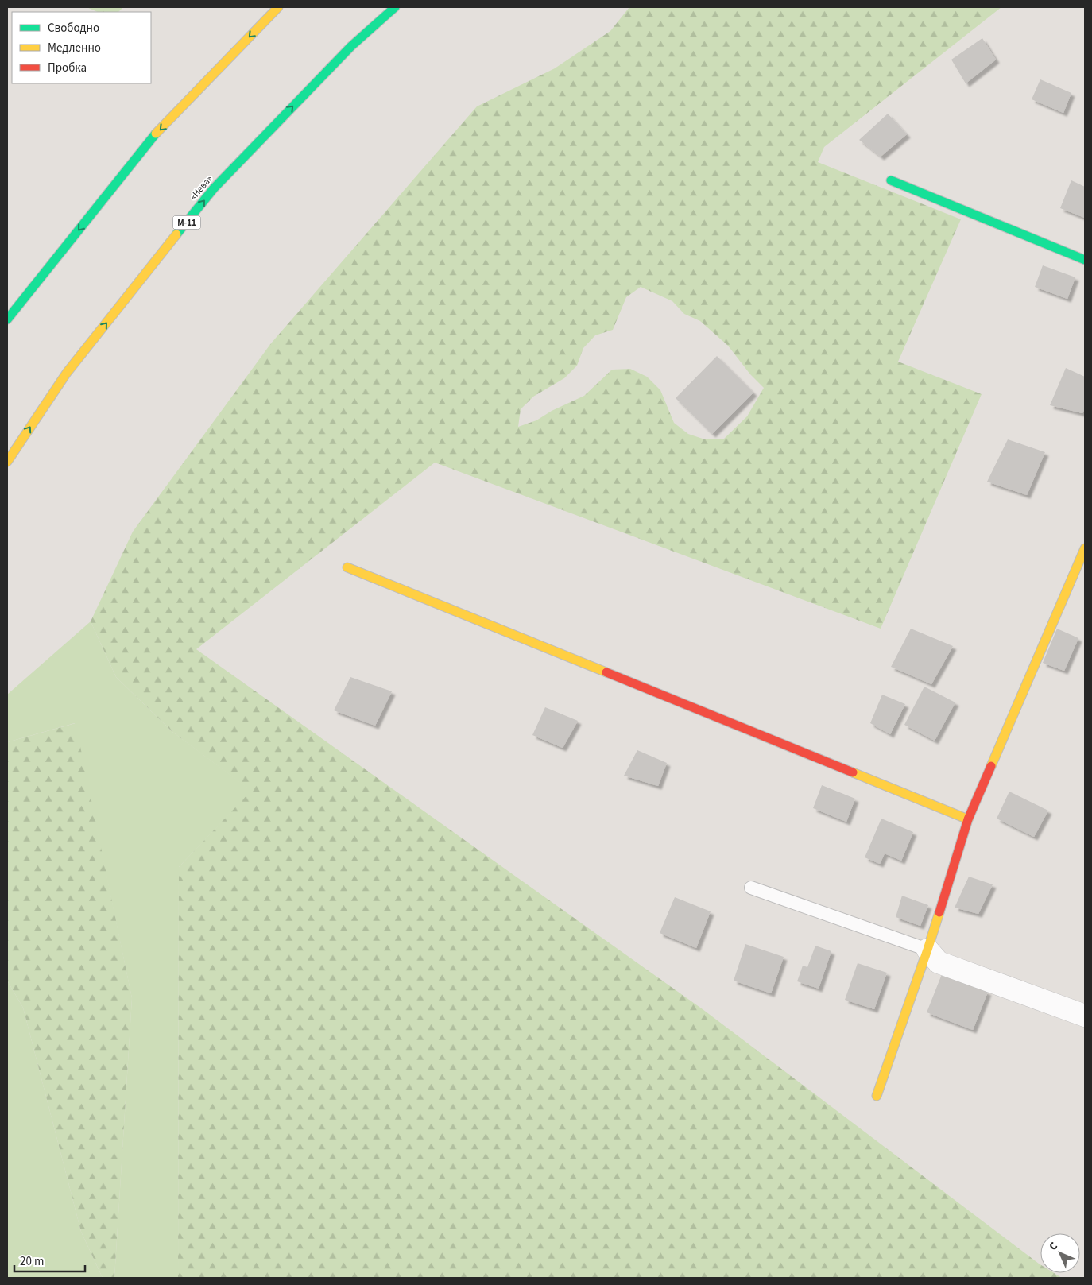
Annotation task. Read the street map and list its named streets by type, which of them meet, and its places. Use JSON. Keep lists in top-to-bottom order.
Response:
{
  "streets": {
    "main road": ["«Нева»", "М-11"]
  },
  "legend": ["Свободно", "Медленно", "Пробка"],
  "scale_bar": "20 m",
  "north": "top left"
}
